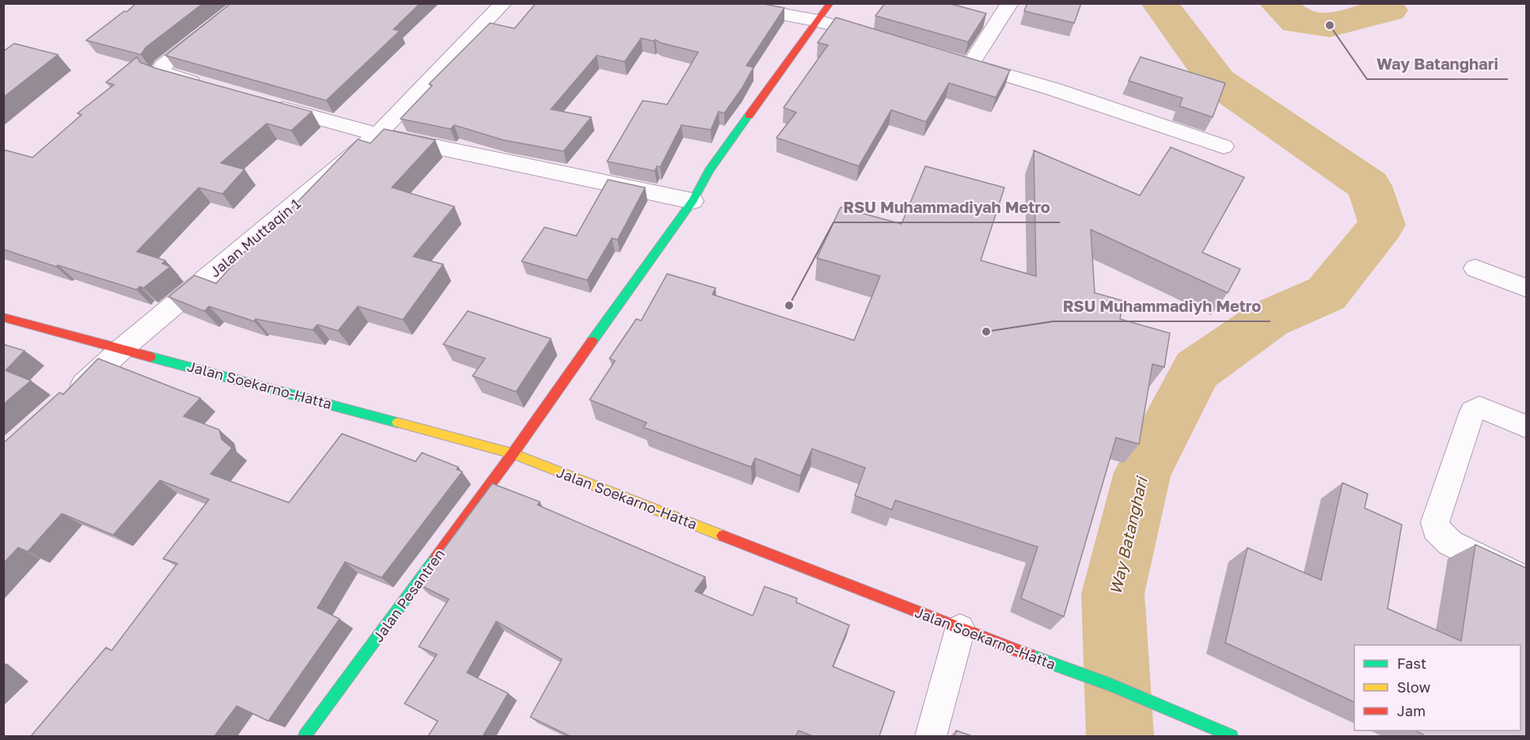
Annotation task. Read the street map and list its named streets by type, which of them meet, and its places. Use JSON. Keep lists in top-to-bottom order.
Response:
{
  "streets": {
    "main road": ["Jalan Soekarno-Hatta", "Jalan Pesantren"],
    "street": ["Jalan Muttaqin 1"]
  },
  "crossings": [
    ["Jalan Muttaqin 1", "Jalan Soekarno-Hatta"],
    ["Jalan Soekarno-Hatta", "Jalan Pesantren"]
  ],
  "water": ["Way Batanghari"],
  "places": ["Way Batanghari", "RSU Muhammadiyah Metro", "RSU Muhammadiyh Metro"],
  "legend": ["Fast", "Slow", "Jam"]
}
